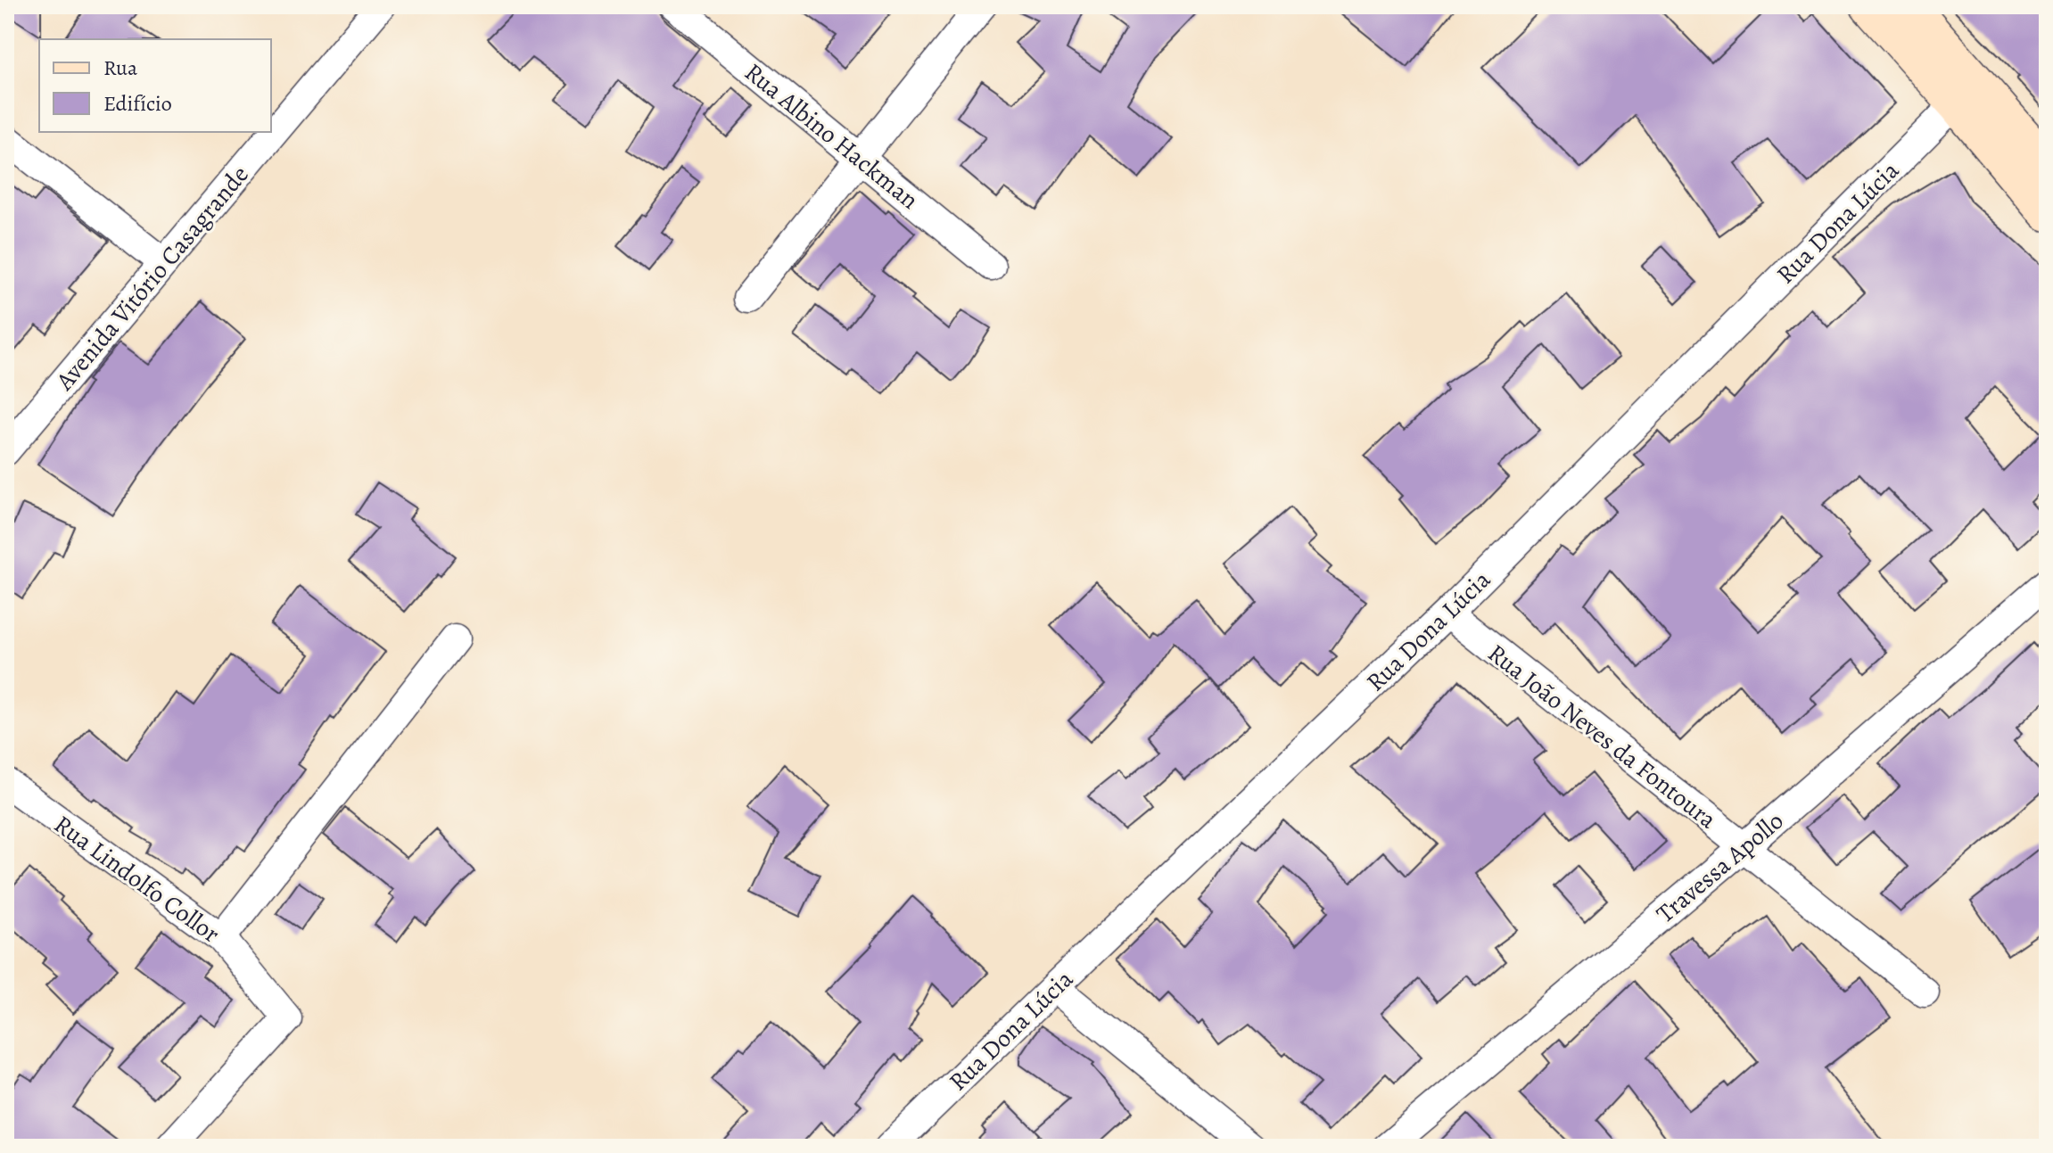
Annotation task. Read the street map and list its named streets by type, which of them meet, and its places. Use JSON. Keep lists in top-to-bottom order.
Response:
{
  "streets": {
    "street": [
      "Rua Albino Hackman",
      "Rua Dona Lúcia",
      "Avenida Vitório Casagrande",
      "Rua João Neves da Fontoura",
      "Travessa Apollo",
      "Rua Lindolfo Collor"
    ]
  },
  "crossings": [
    ["Rua Dona Lúcia", "Rua João Neves da Fontoura"],
    ["Rua João Neves da Fontoura", "Travessa Apollo"]
  ],
  "legend": ["Rua", "Edifício"]
}
